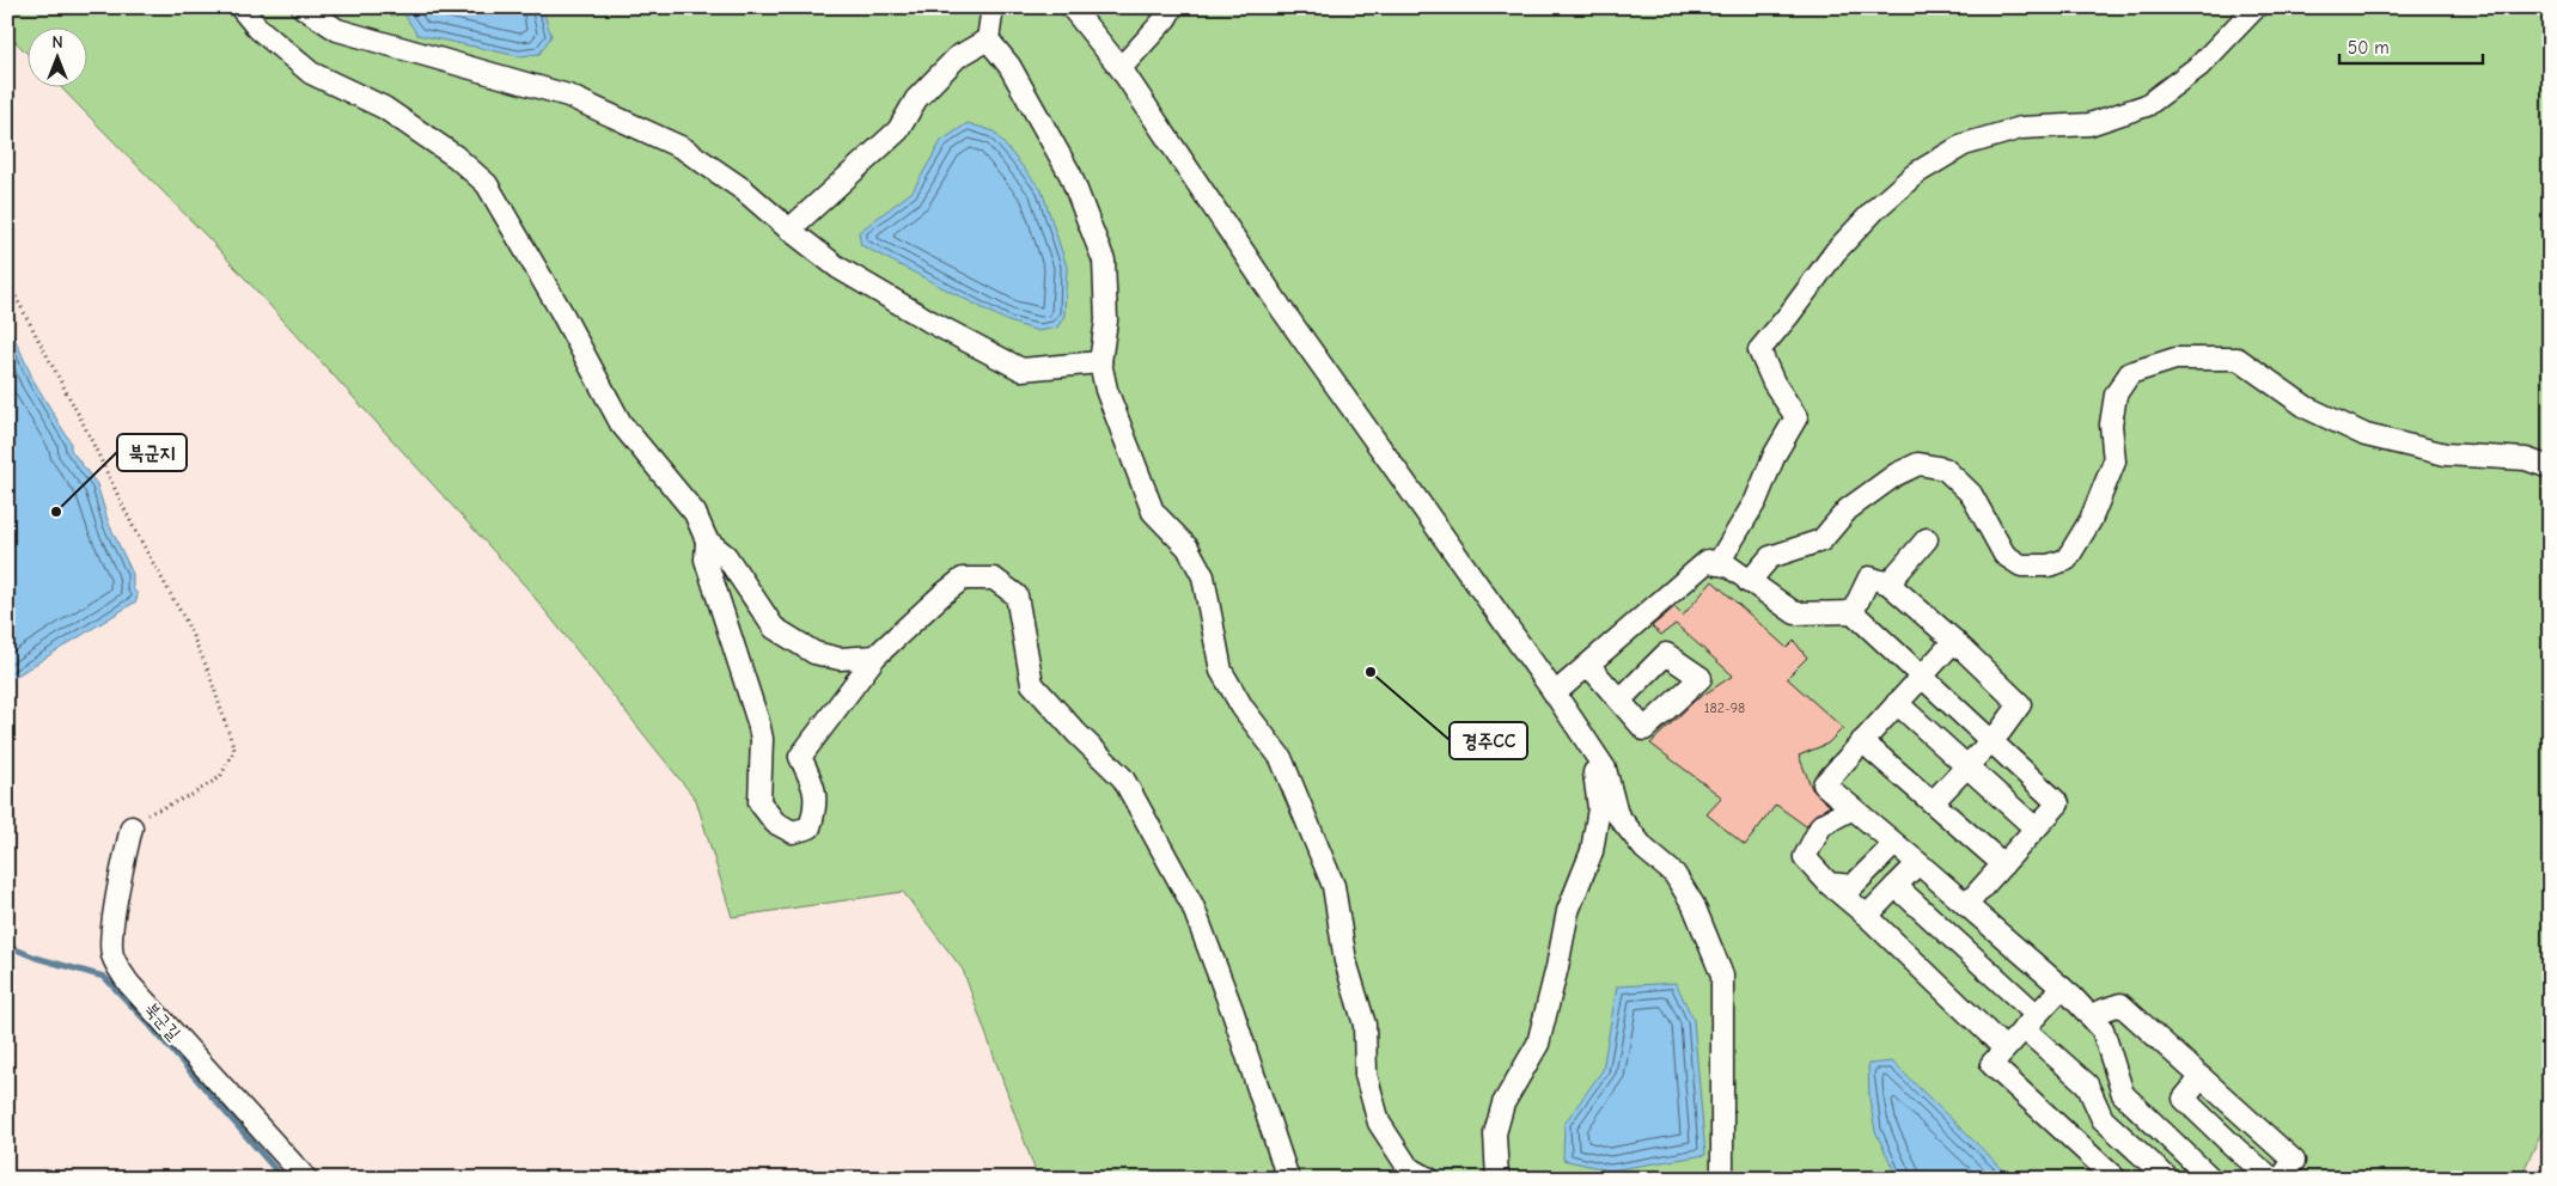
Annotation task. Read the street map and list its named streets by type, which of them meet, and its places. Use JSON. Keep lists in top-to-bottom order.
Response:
{
  "streets": {
    "street": ["북군길"]
  },
  "places": ["북군지", "경주CC"],
  "house_numbers": ["182-98"],
  "scale_bar": "50 m",
  "north": "top"
}
